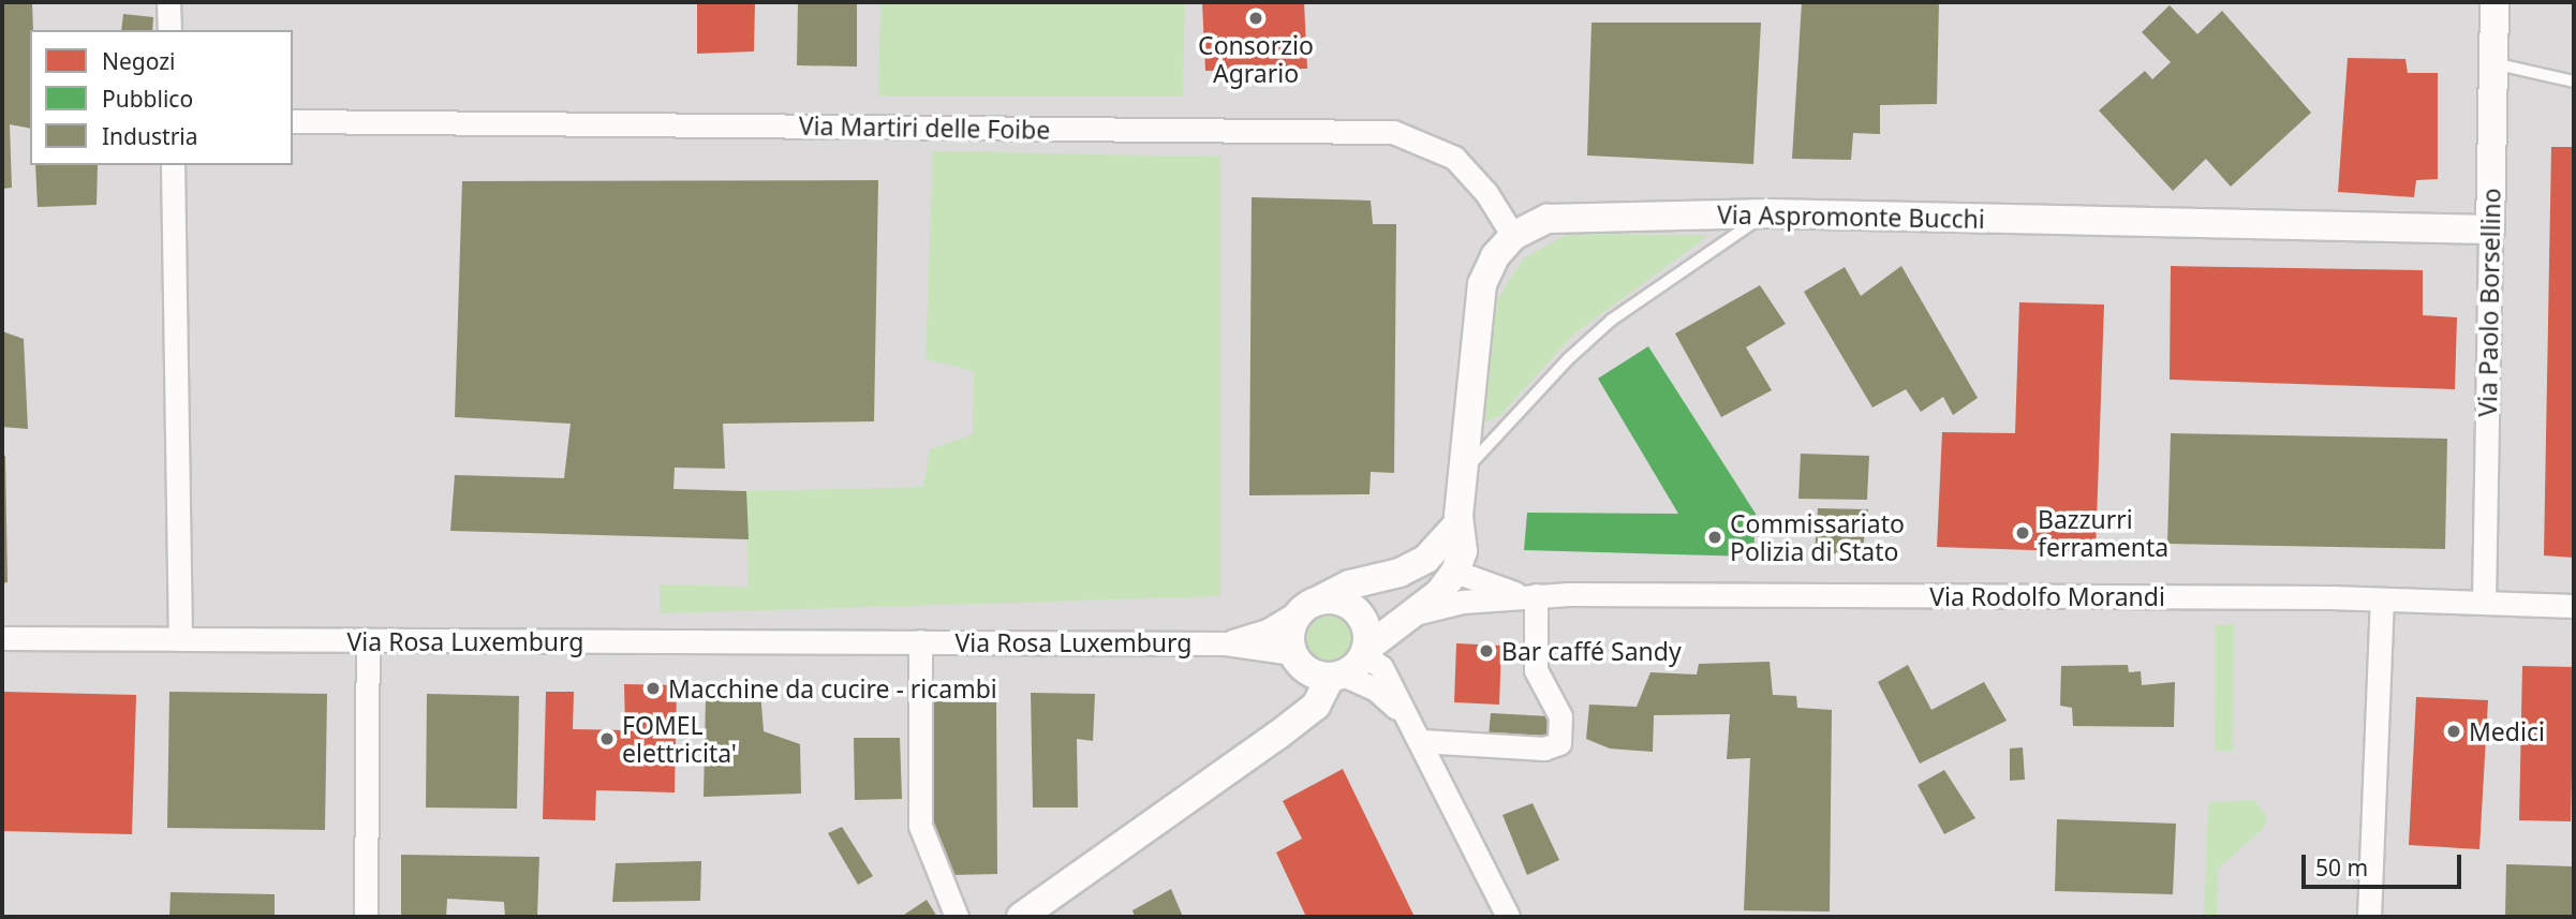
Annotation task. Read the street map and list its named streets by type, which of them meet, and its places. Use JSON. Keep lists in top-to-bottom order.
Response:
{
  "streets": {
    "street": [
      "Via Martiri delle Foibe",
      "Via Aspromonte Bucchi",
      "Via Paolo Borsellino",
      "Via Rodolfo Morandi",
      "Via Rosa Luxemburg"
    ]
  },
  "crossings": [
    ["Via Martiri delle Foibe", "Via Aspromonte Bucchi"],
    ["Via Aspromonte Bucchi", "Via Paolo Borsellino"],
    ["Via Aspromonte Bucchi", "Via Rodolfo Morandi"],
    ["Via Paolo Borsellino", "Via Rodolfo Morandi"]
  ],
  "places": [
    "Consorzio Agrario",
    "Bazzurri ferramenta",
    "Commissariato Polizia di Stato",
    "Bar caffé Sandy",
    "Macchine da cucire - ricambi",
    "Medici",
    "FOMEL elettricita'"
  ],
  "legend": ["Negozi", "Pubblico", "Industria"],
  "scale_bar": "50 m"
}
